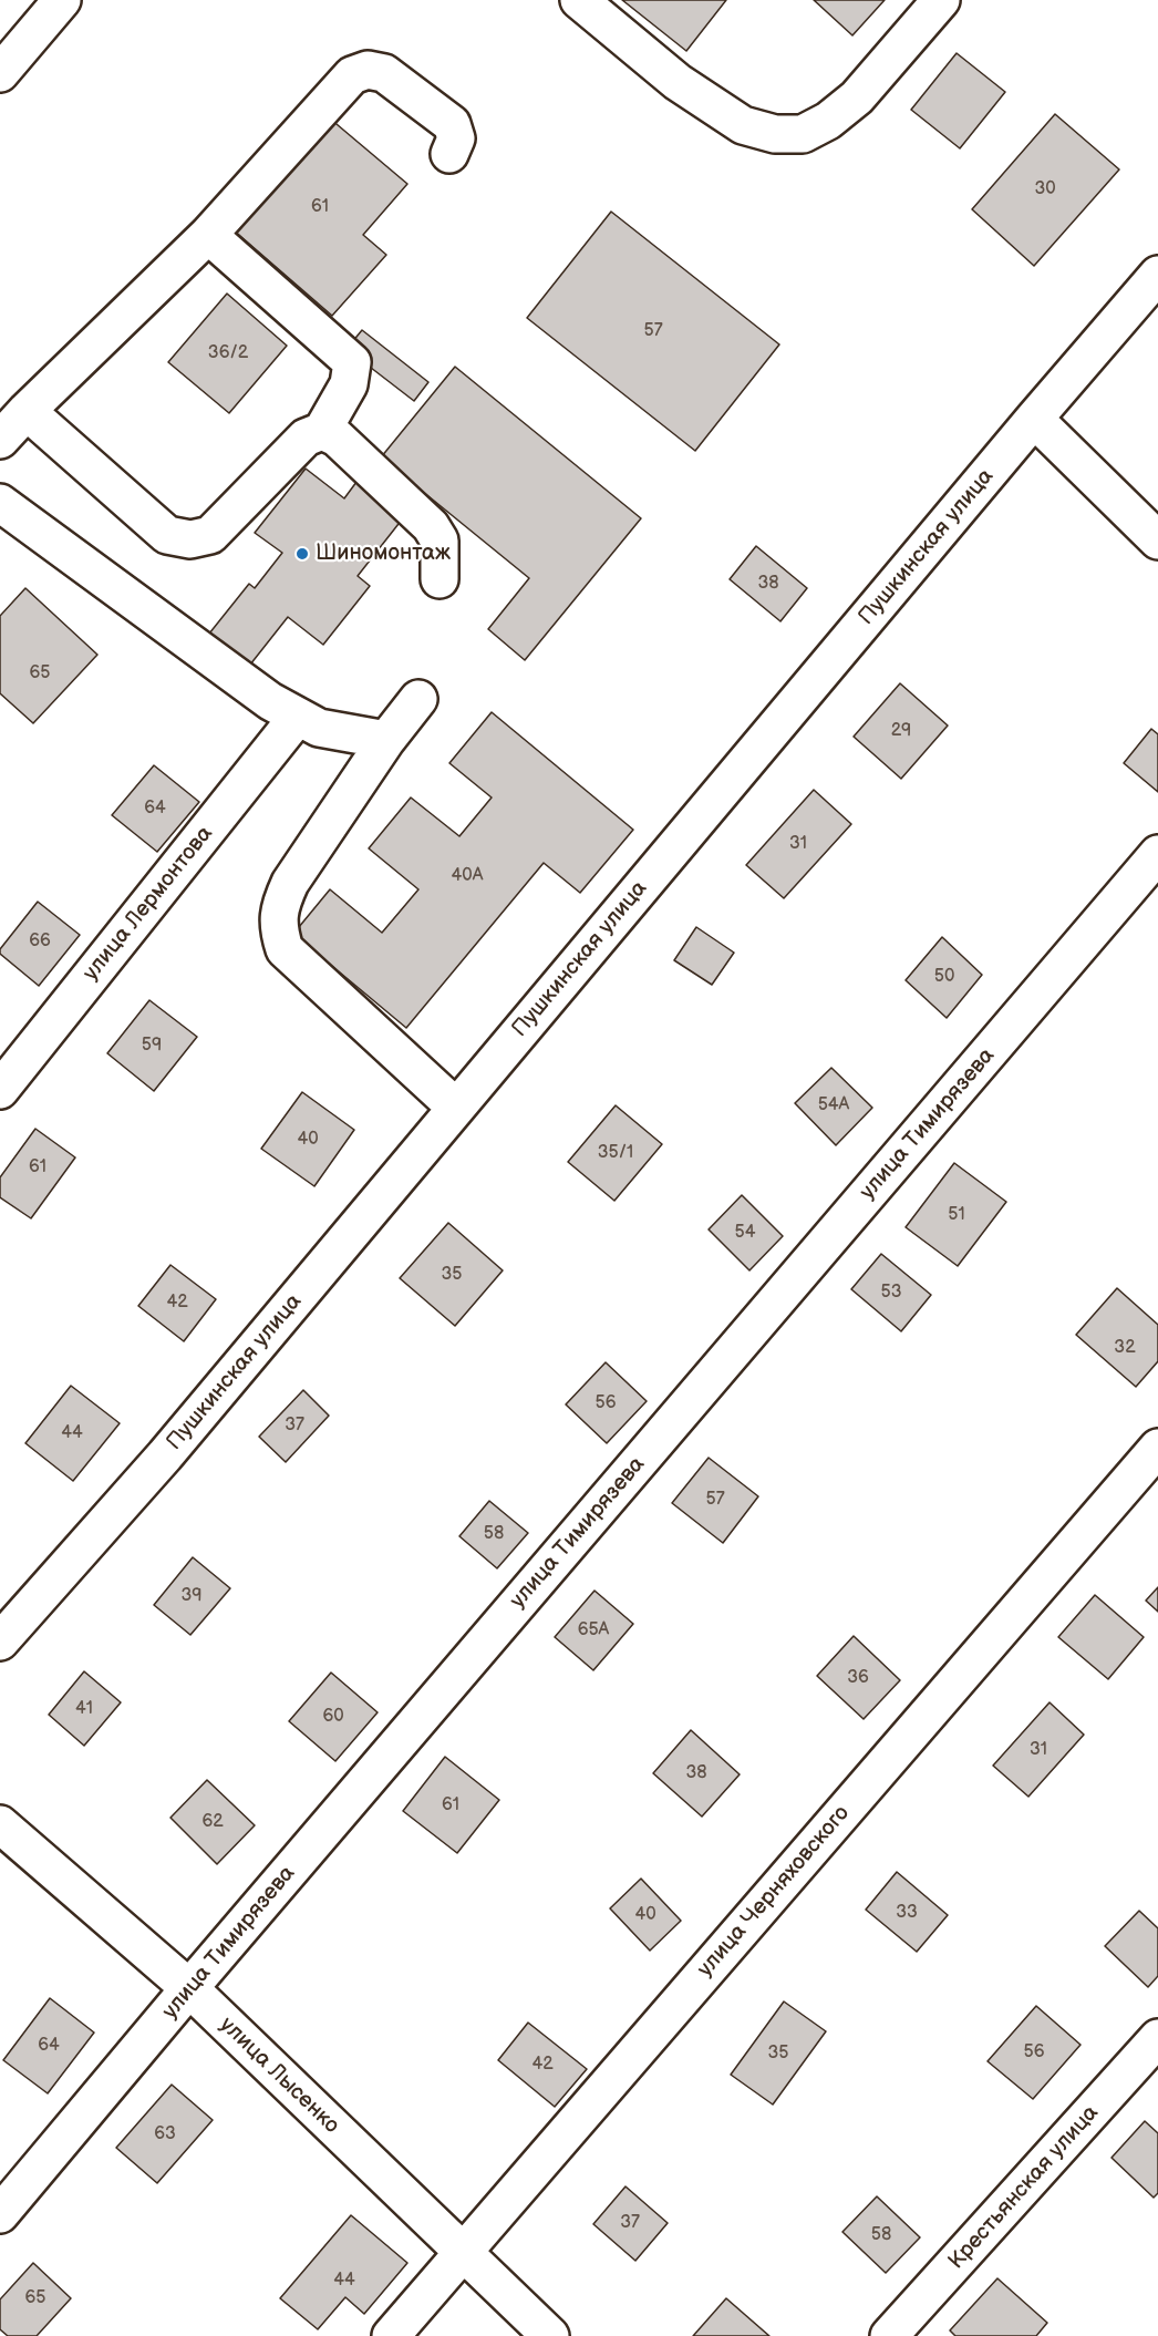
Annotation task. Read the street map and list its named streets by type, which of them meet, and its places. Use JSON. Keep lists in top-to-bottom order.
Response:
{
  "streets": {
    "street": [
      "Пушкинская улица",
      "улица Лермонтова",
      "улица Тимирязева",
      "улица Черняховского",
      "улица Лысенко",
      "Крестьянская улица"
    ]
  },
  "crossings": [
    ["улица Тимирязева", "улица Лысенко"],
    ["улица Черняховского", "улица Лысенко"]
  ],
  "places": ["Шиномонтаж"],
  "house_numbers": [
    "30",
    "61",
    "57",
    "36/2",
    "38",
    "65",
    "29",
    "64",
    "31",
    "40А",
    "66",
    "50",
    "59",
    "54А",
    "40",
    "35/1",
    "61",
    "51",
    "54",
    "35",
    "53",
    "42",
    "32",
    "56",
    "37",
    "44",
    "57",
    "58",
    "39",
    "65А",
    "36",
    "41",
    "60",
    "31",
    "38",
    "61",
    "62",
    "33",
    "40",
    "64",
    "56",
    "35",
    "42",
    "63",
    "37",
    "58",
    "44",
    "65"
  ]
}
